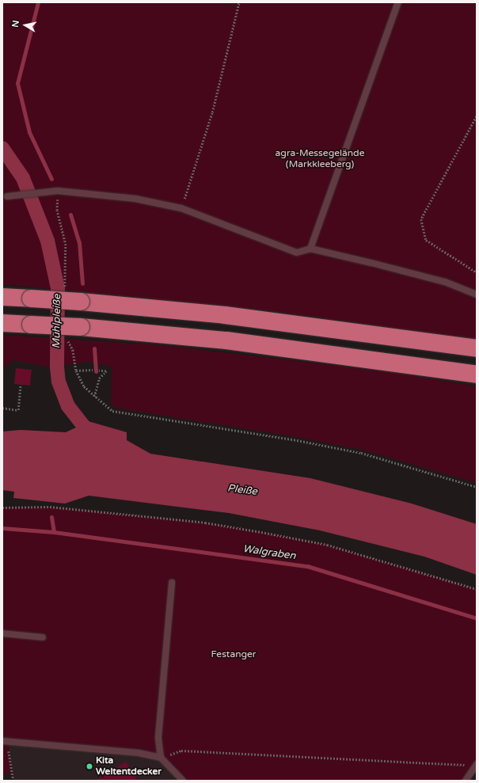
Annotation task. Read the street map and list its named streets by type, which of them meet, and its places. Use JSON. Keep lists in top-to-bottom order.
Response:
{
  "water": ["Mühlpleiße", "Pleiße", "Walgraben"],
  "parks": ["agra-Messegelände (Markkleeberg)", "Festanger"],
  "places": ["Kita Weltentdecker"],
  "north": "left"
}
